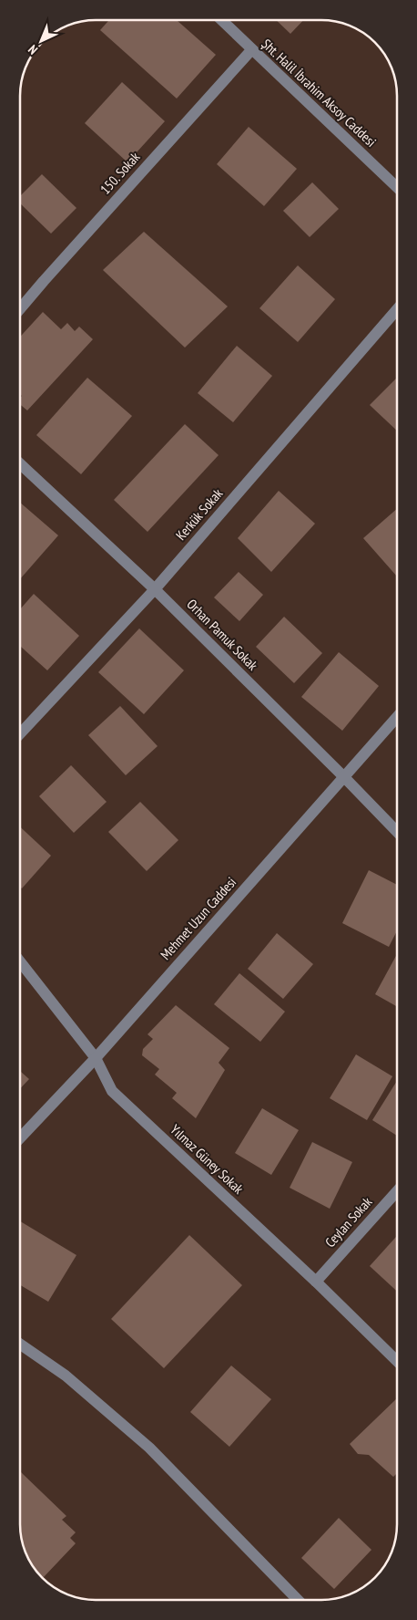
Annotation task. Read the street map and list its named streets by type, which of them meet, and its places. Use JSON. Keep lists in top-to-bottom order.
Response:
{
  "streets": {
    "street": [
      "Şht. Halil İbrahim Aksoy Caddesi",
      "150. Sokak",
      "Kerkük Sokak",
      "Orhan Pamuk Sokak",
      "Mehmet Uzun Caddesi",
      "Yılmaz Güney Sokak",
      "Ceylan Sokak"
    ]
  },
  "crossings": [
    ["Şht. Halil İbrahim Aksoy Caddesi", "150. Sokak"],
    ["Kerkük Sokak", "Orhan Pamuk Sokak"],
    ["Orhan Pamuk Sokak", "Mehmet Uzun Caddesi"],
    ["Mehmet Uzun Caddesi", "Yılmaz Güney Sokak"],
    ["Yılmaz Güney Sokak", "Ceylan Sokak"]
  ],
  "north": "bottom left"
}
